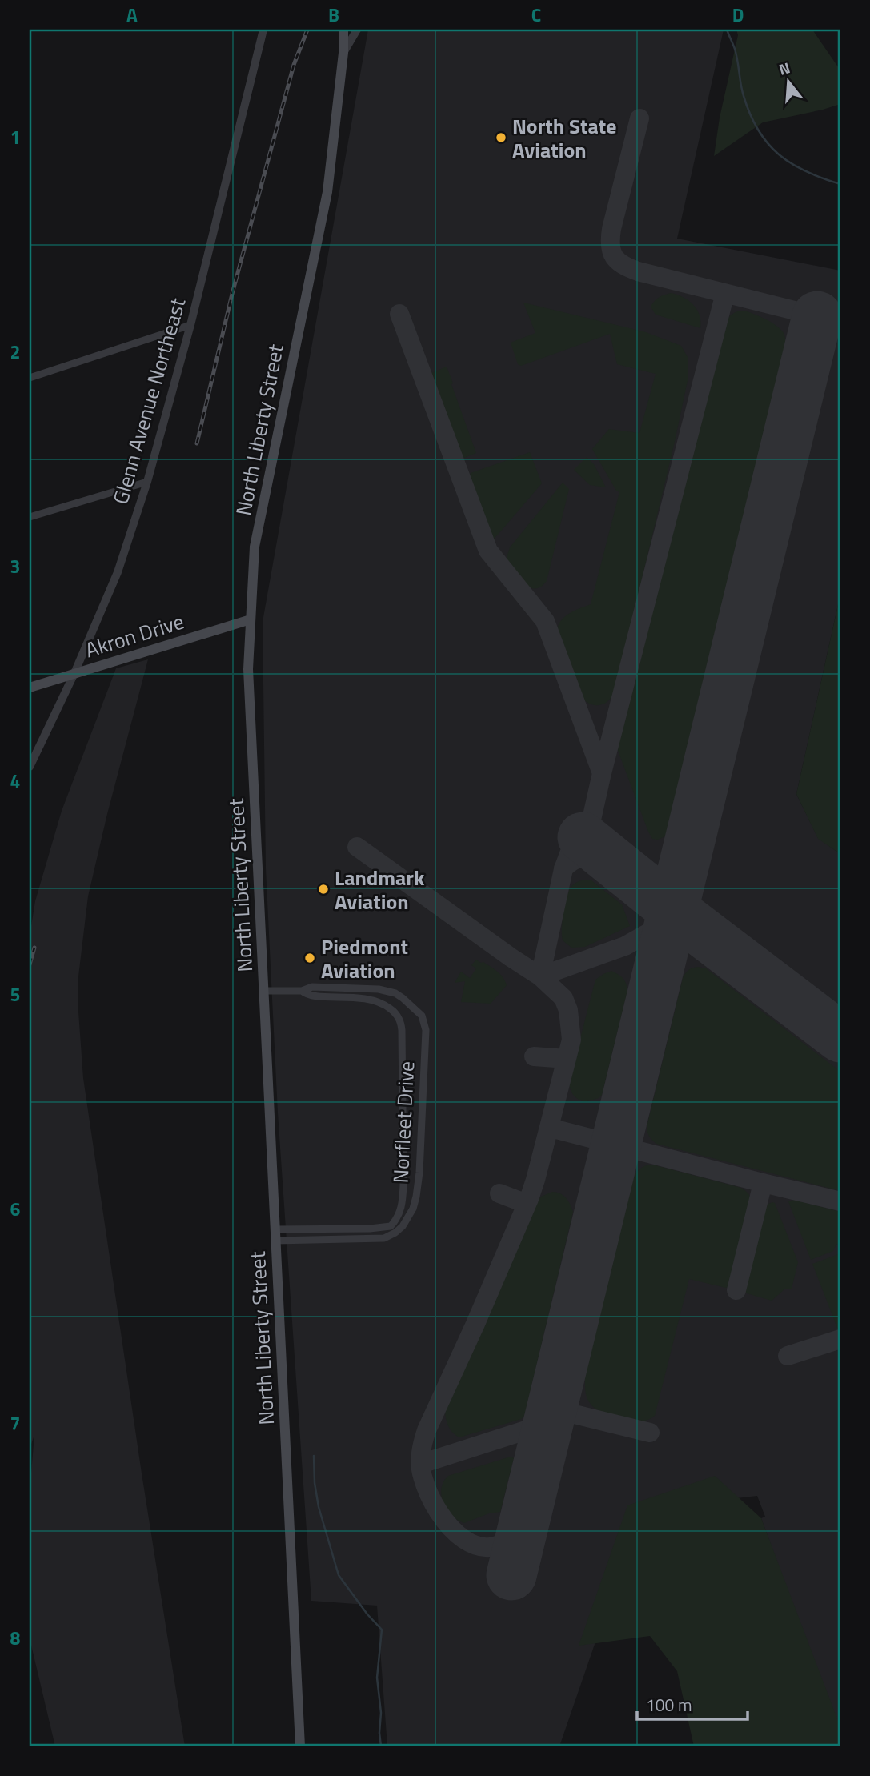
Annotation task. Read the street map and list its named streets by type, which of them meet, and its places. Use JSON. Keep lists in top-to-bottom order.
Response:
{
  "streets": {
    "main road": ["North Liberty Street", "Akron Drive"],
    "street": ["Glenn Avenue Northeast", "Norfleet Drive"]
  },
  "crossings": [
    ["Glenn Avenue Northeast", "Akron Drive"],
    ["North Liberty Street", "Akron Drive"],
    ["North Liberty Street", "Norfleet Drive"]
  ],
  "places": ["North State Aviation", "Landmark Aviation", "Piedmont Aviation"],
  "scale_bar": "100 m",
  "north": "top",
  "grid": {
    "columns": [
      "A",
      "B",
      "C",
      "D"
    ],
    "rows": [
      "1",
      "2",
      "3",
      "4",
      "5",
      "6",
      "7",
      "8"
    ]
  }
}
